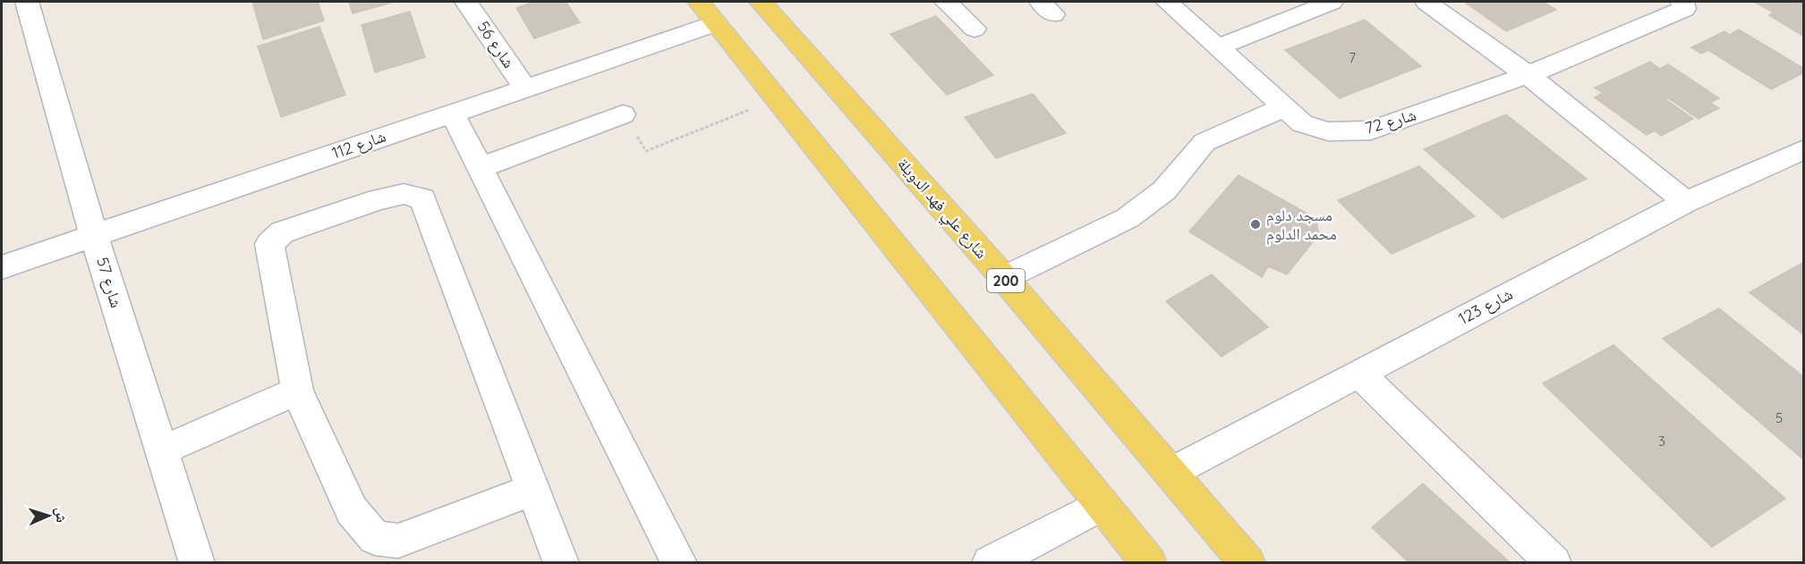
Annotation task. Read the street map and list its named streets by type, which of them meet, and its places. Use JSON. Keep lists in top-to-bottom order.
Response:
{
  "streets": {
    "main road": ["شارع علي فهد الدويلة", "200"],
    "street": [
      "شارع 56",
      "شارع 72",
      "شارع 112",
      "شارع 57",
      "شارع 123"
    ]
  },
  "crossings": [
    ["شارع 56", "شارع 112"],
    ["شارع 112", "شارع 57"],
    ["شارع علي فهد الدويلة", "شارع 123"]
  ],
  "places": ["مسجد دلوم محمد الدلوم"],
  "house_numbers": ["7", "5", "3"],
  "north": "right"
}
